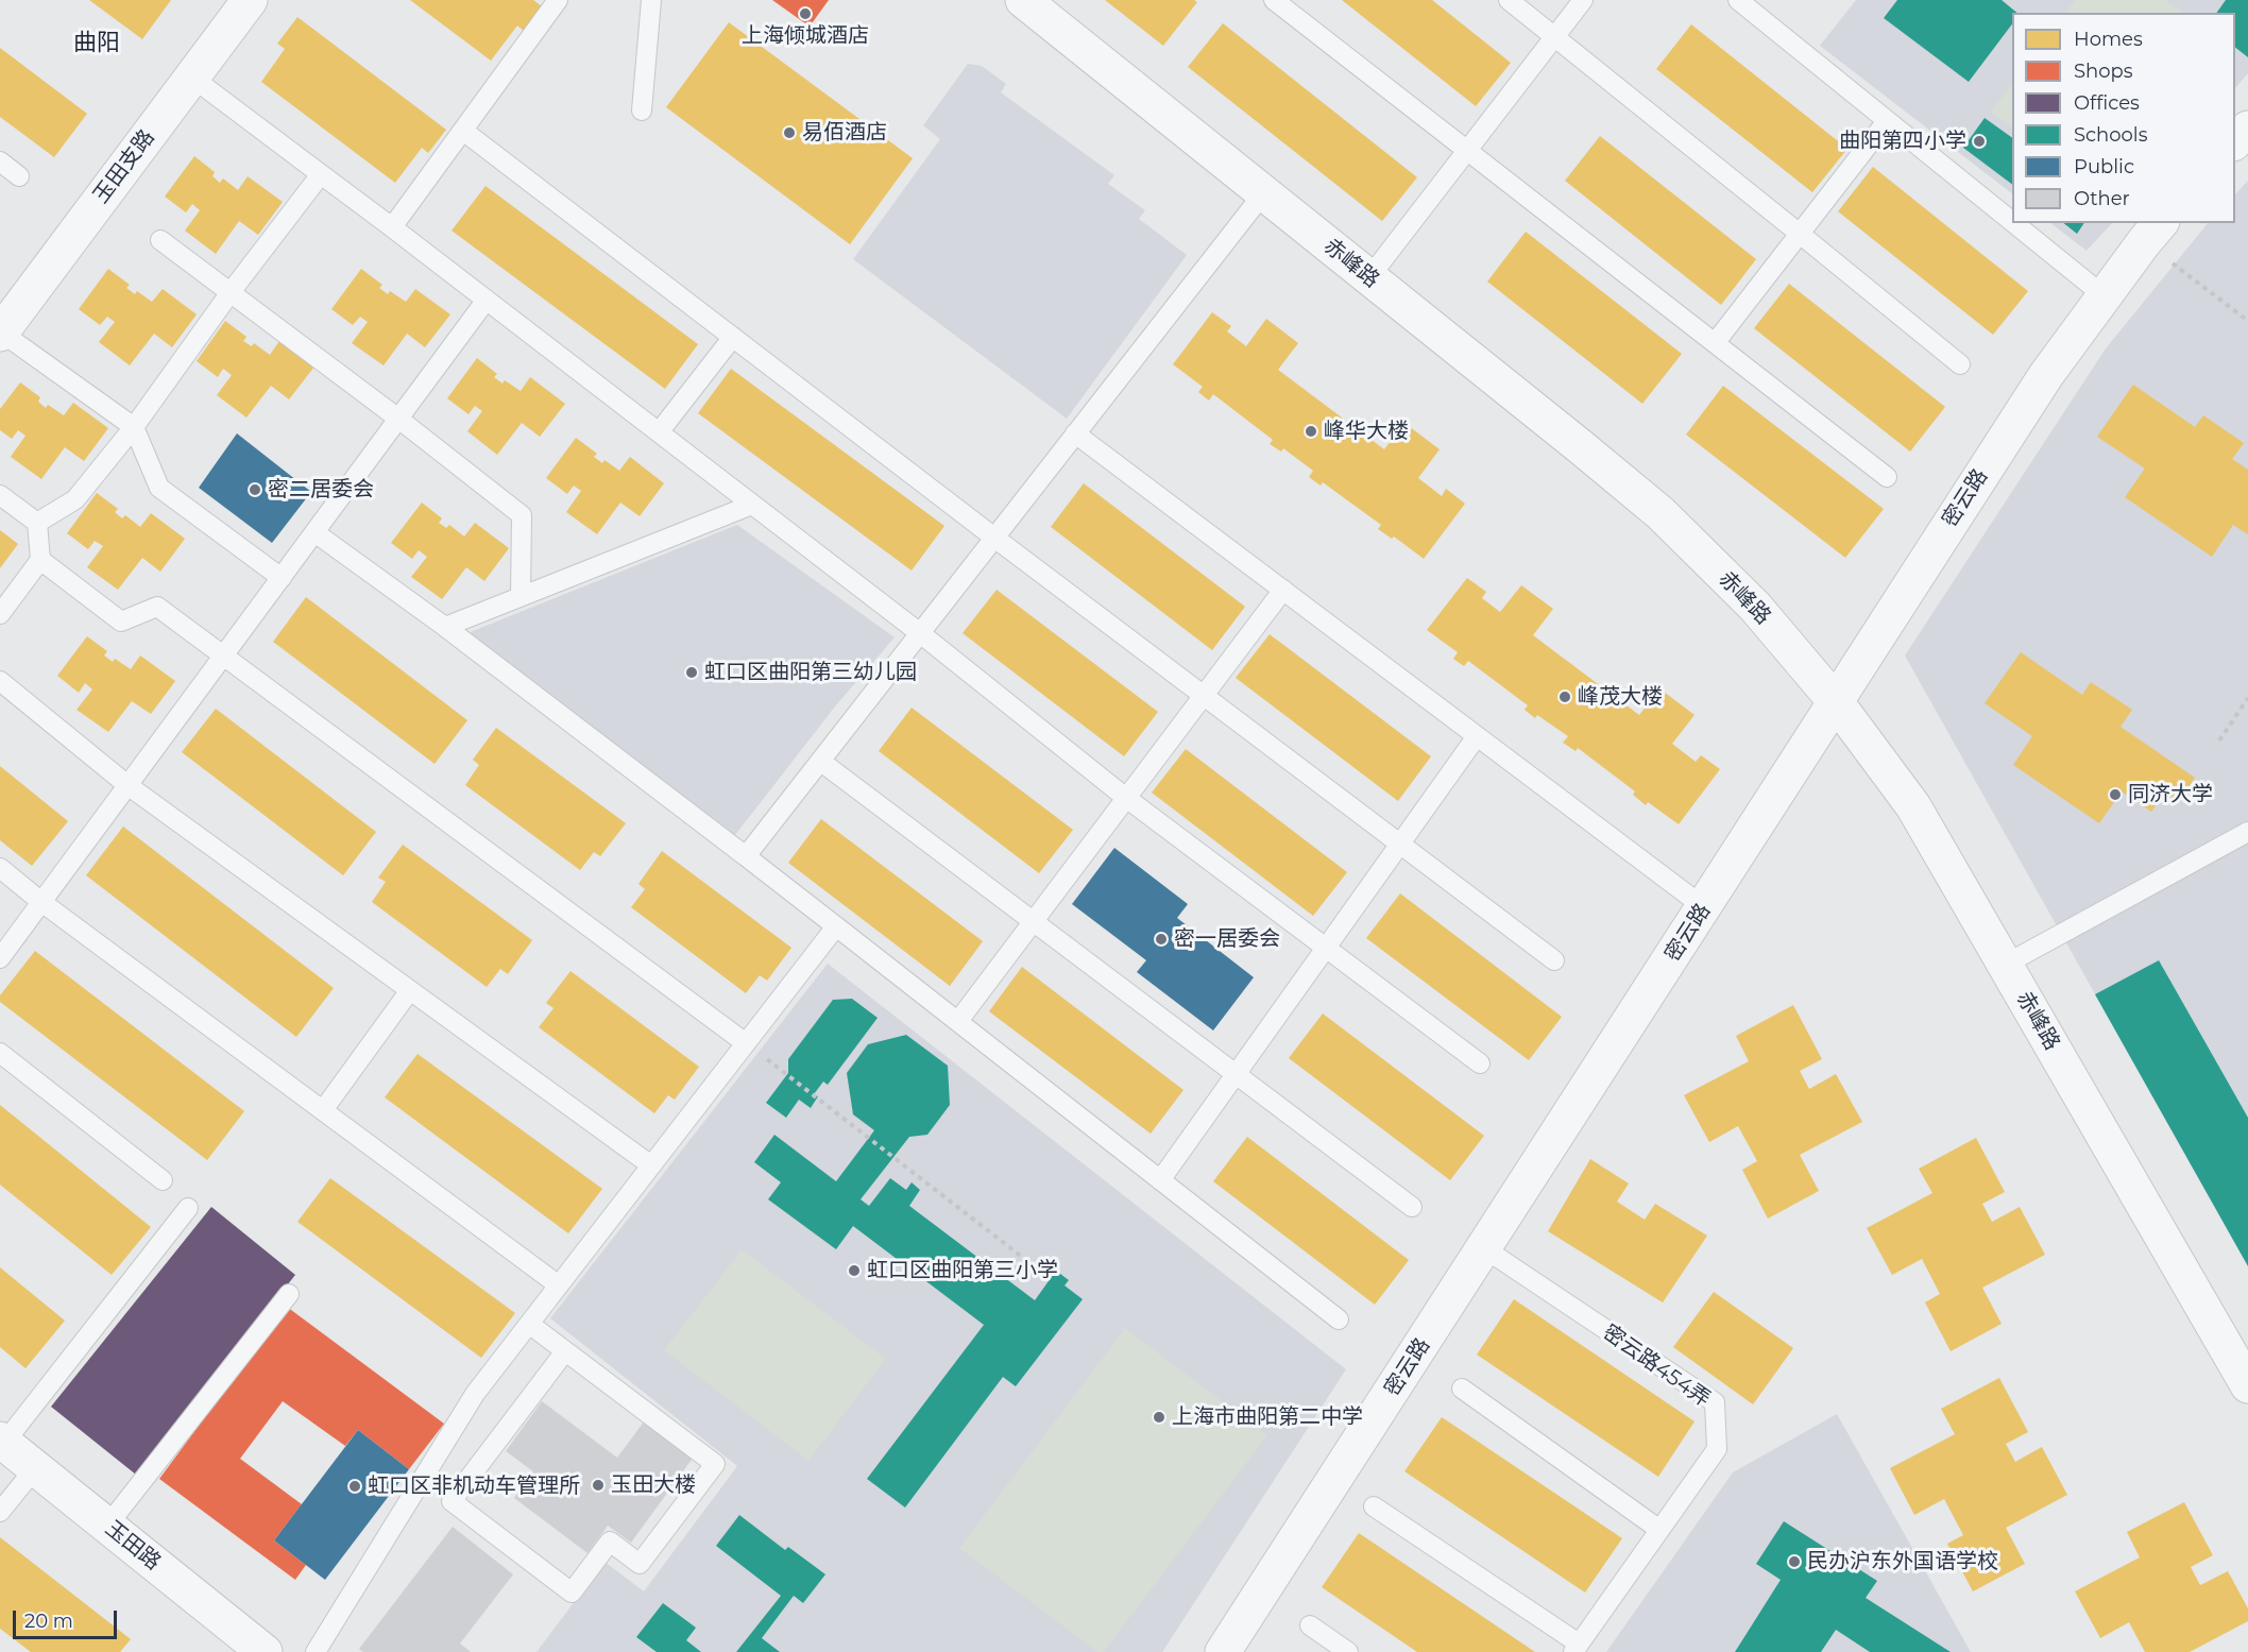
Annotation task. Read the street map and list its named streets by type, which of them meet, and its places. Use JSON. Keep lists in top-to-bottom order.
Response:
{
  "streets": {
    "street": [
      "玉田支路",
      "赤峰路",
      "密云路",
      "玉田路"
    ],
    "lane": ["密云路454弄"]
  },
  "crossings": [
    ["赤峰路", "密云路"],
    ["密云路", "密云路454弄"]
  ],
  "districts": ["曲阳"],
  "places": [
    "上海倾城酒店",
    "易佰酒店",
    "曲阳第四小学",
    "峰华大楼",
    "密二居委会",
    "虹口区曲阳第三幼儿园",
    "峰茂大楼",
    "同济大学",
    "密一居委会",
    "虹口区曲阳第三小学",
    "上海市曲阳第二中学",
    "玉田大楼",
    "虹口区非机动车管理所",
    "民办沪东外国语学校"
  ],
  "legend": [
    "Homes",
    "Shops",
    "Offices",
    "Schools",
    "Public",
    "Other"
  ],
  "scale_bar": "20 m"
}
